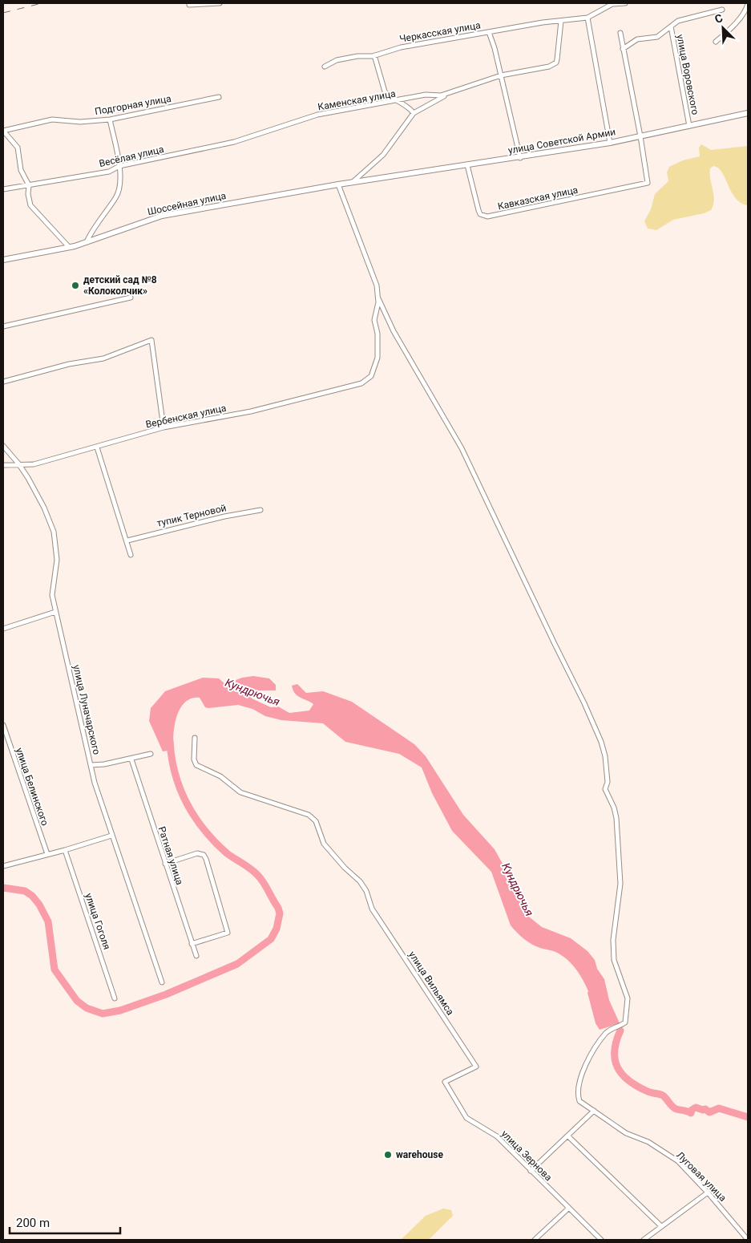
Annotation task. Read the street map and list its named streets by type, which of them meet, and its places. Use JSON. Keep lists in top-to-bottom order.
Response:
{
  "streets": {
    "main road": ["улица Советской Армии", "Шоссейная улица"],
    "street": [
      "Черкасская улица",
      "улица Воровского",
      "Каменская улица",
      "Подгорная улица",
      "Весёлая улица",
      "Кавказская улица",
      "Вербенская улица",
      "тупик Терновой",
      "улица Луначарского",
      "улица Белинского",
      "Ратная улица",
      "улица Гоголя",
      "улица Вильямса",
      "улица Зернова",
      "Луговая улица"
    ]
  },
  "crossings": [
    ["Черкасская улица", "Каменская улица"],
    ["улица Воровского", "улица Советской Армии"],
    ["Каменская улица", "Весёлая улица"],
    ["улица Советской Армии", "Кавказская улица"],
    ["улица Советской Армии", "Шоссейная улица"],
    ["Вербенская улица", "улица Луначарского"],
    ["Вербенская улица", "Луговая улица"],
    ["улица Вильямса", "улица Зернова"]
  ],
  "water": ["Кундрючья"],
  "places": ["детский сад №8 «Колоколчик»", "warehouse"],
  "scale_bar": "200 m",
  "north": "top left"
}
